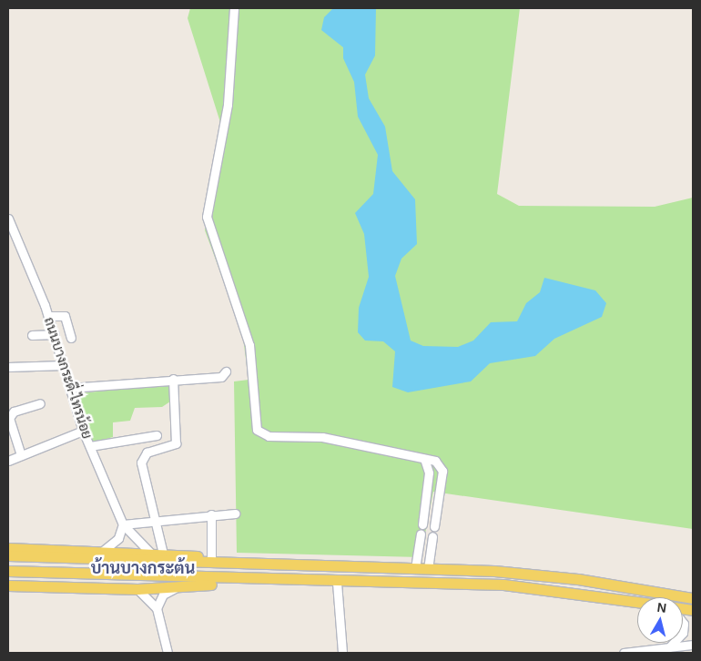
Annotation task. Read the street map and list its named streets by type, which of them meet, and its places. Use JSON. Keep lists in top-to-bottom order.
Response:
{
  "streets": {
    "street": ["ถนนบางกระดี่-ไทรน้อย"]
  },
  "districts": ["บ้านบางกระต้น"],
  "north": "top"
}
